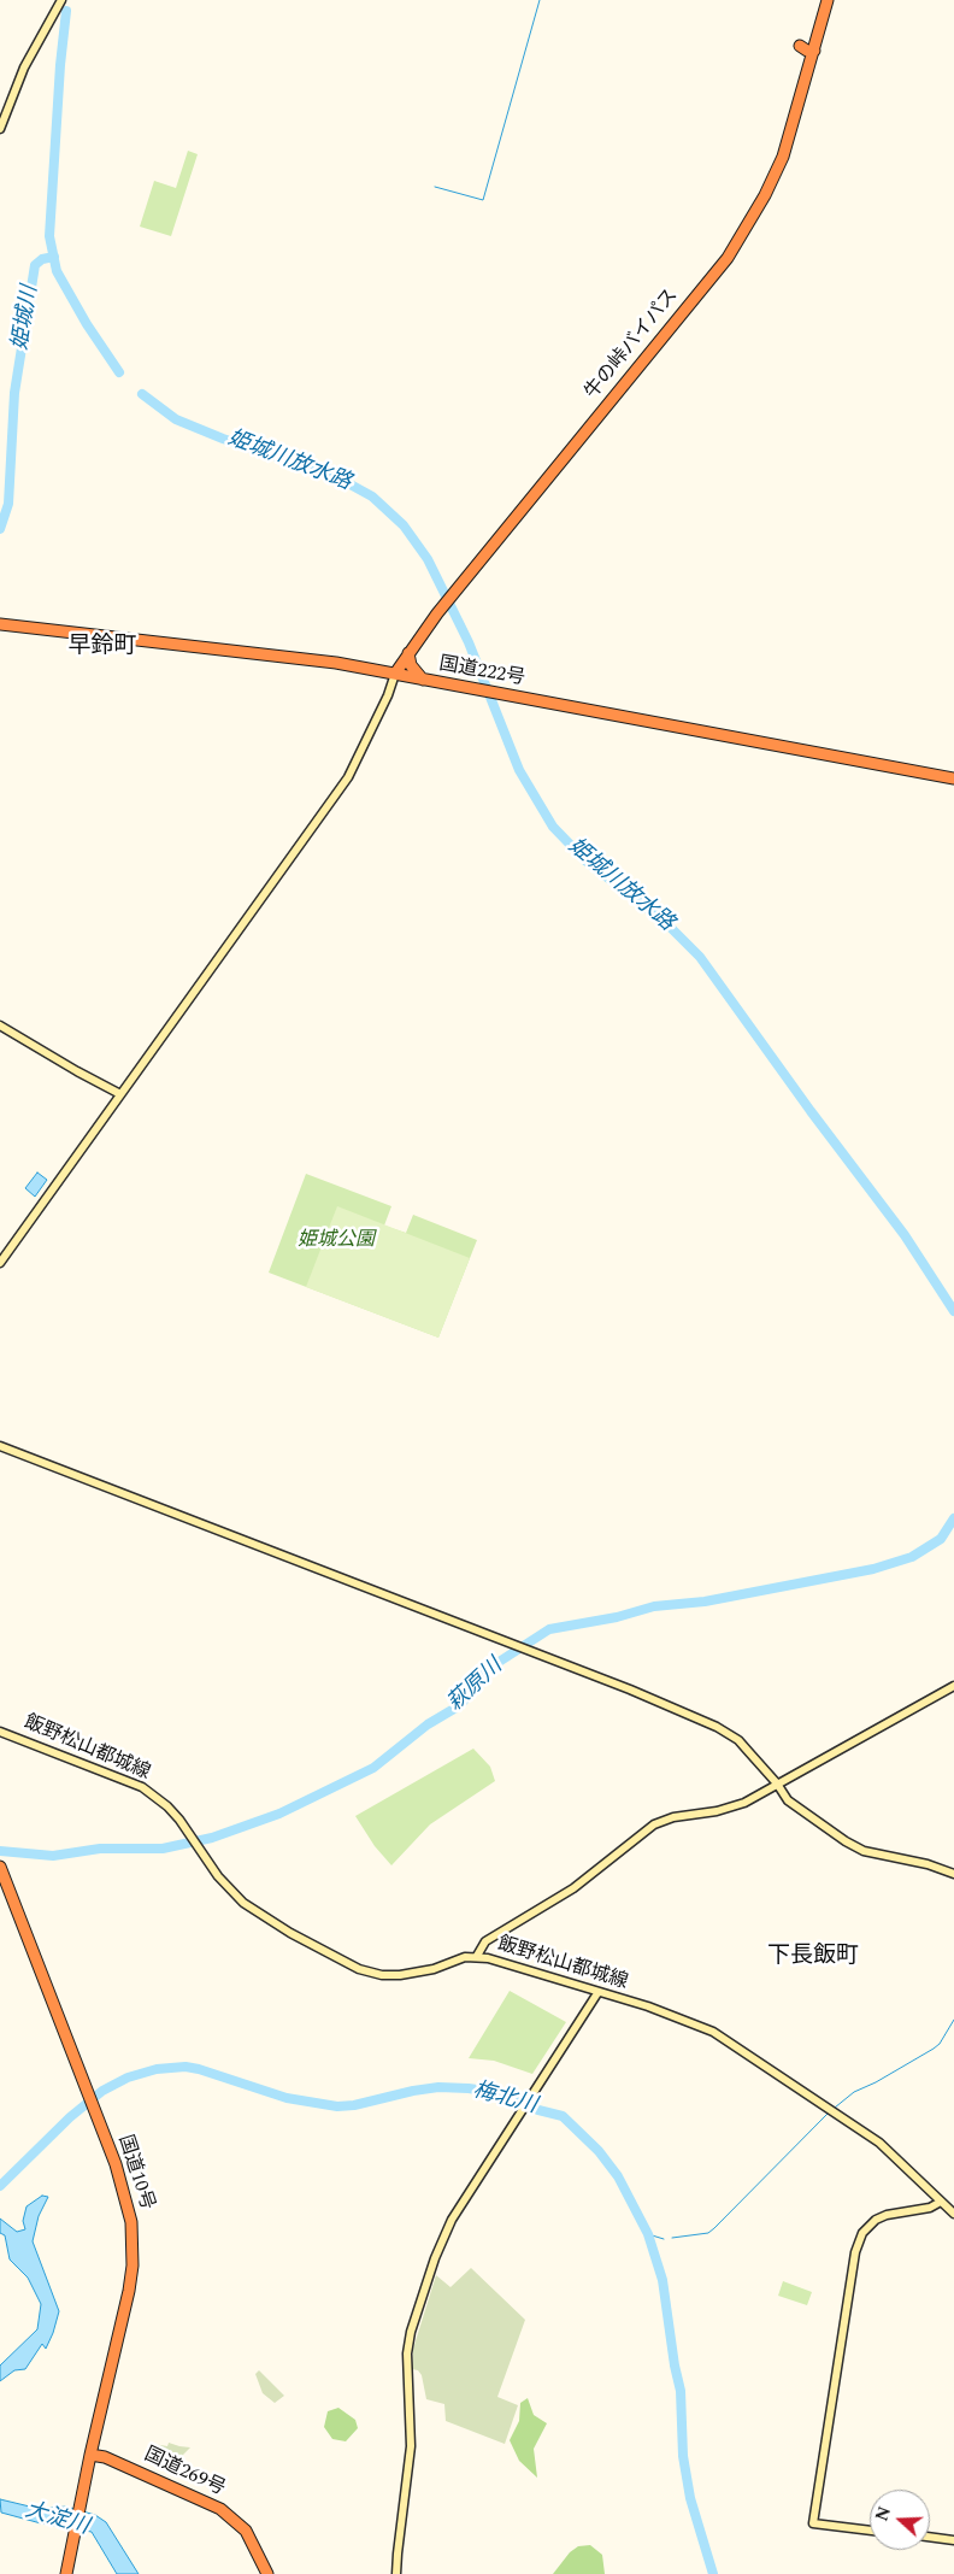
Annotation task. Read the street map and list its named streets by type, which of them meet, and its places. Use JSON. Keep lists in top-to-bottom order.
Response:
{
  "streets": {
    "highway": [
      "牛の峠バイパス",
      "国道222号",
      "国道10号",
      "国道269号"
    ],
    "street": ["飯野松山都城線"]
  },
  "crossings": [
    ["牛の峠バイパス", "国道222号"],
    ["国道10号", "国道269号"]
  ],
  "districts": ["早鈴町", "下長飯町"],
  "water": [
    "姫城川",
    "姫城川放水路",
    "萩原川",
    "梅北川",
    "大淀川"
  ],
  "parks": ["姫城公園"],
  "north": "left"
}
